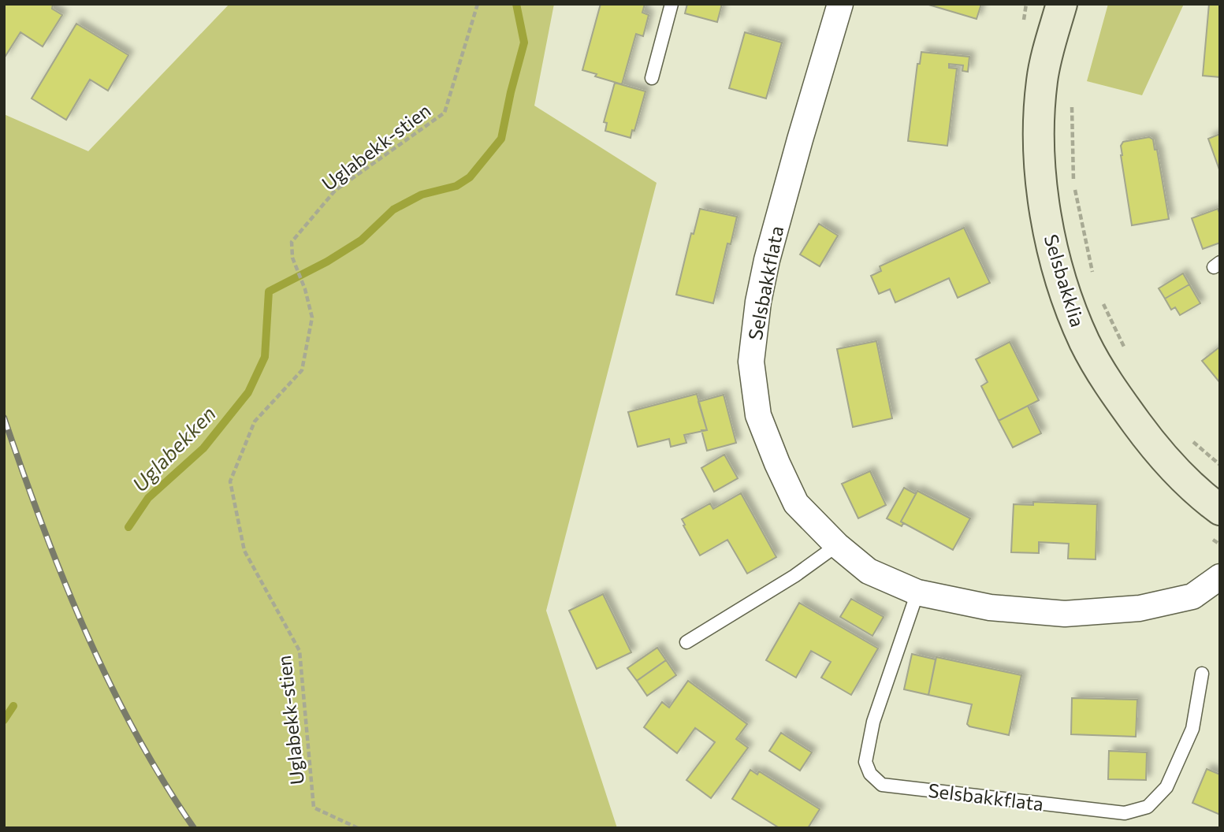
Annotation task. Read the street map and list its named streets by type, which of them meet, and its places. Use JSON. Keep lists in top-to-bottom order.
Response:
{
  "streets": {
    "street": ["Selsbakklia", "Selsbakkflata"],
    "path": ["Uglabekk-stien"]
  },
  "water": ["Uglabekken"]
}
